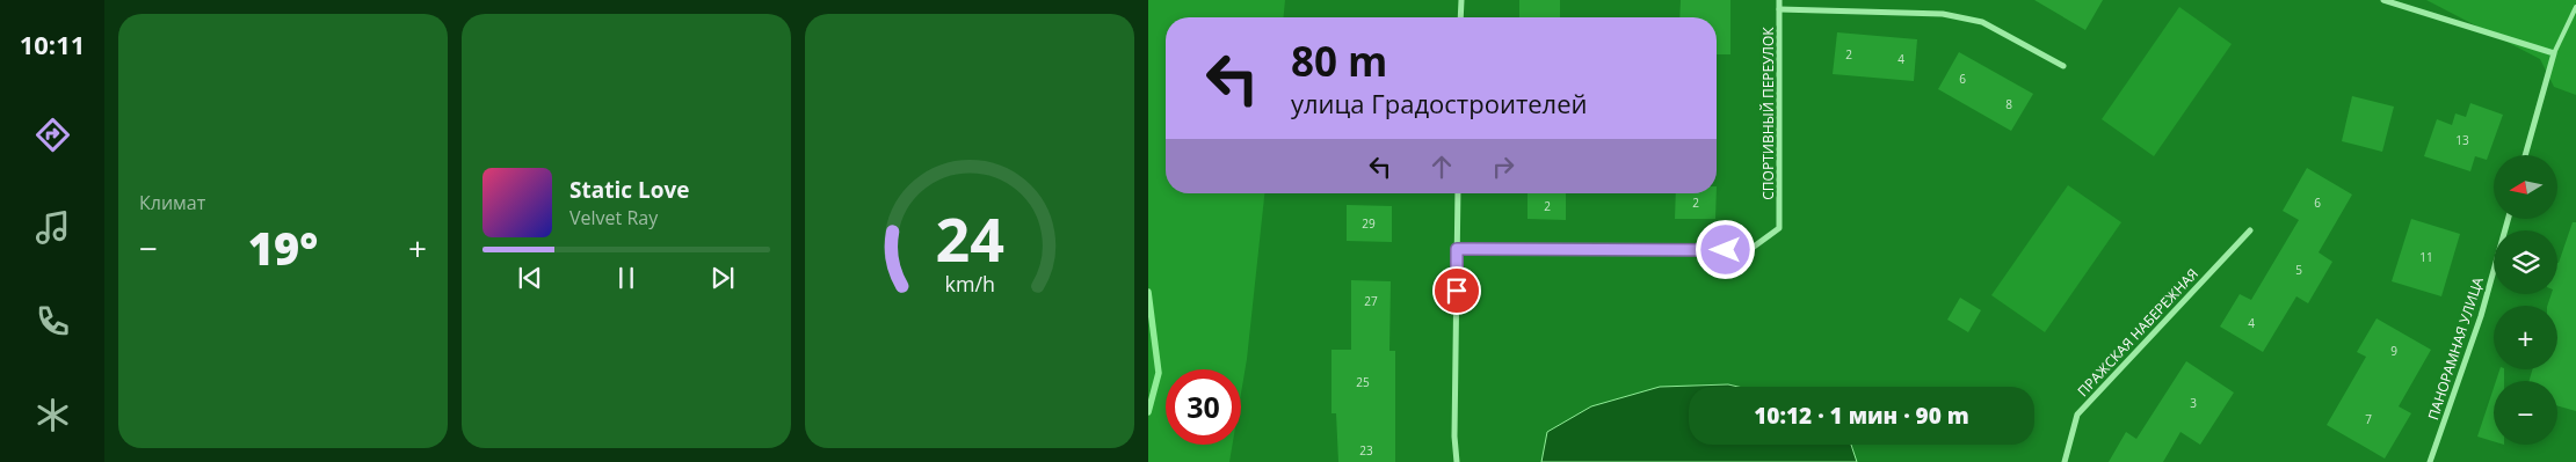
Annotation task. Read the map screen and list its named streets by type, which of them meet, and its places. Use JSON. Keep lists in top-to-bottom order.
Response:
{
  "streets": {
    "street": ["СПОРТИВНЫЙ ПЕРЕУЛОК", "ПРАЖСКАЯ НАБЕРЕЖНАЯ", "ПАНОРАМНАЯ УЛИЦА"]
  },
  "house_numbers": [
    "2",
    "4",
    "6",
    "8",
    "13",
    "2",
    "6",
    "2",
    "29",
    "11",
    "5",
    "27",
    "4",
    "9",
    "25",
    "3",
    "7",
    "23"
  ],
  "north": "left",
  "page": {
    "tabs": "10:11",
    "tile": "Климат",
    "turn": ["80 m", "улица Градостроителей"],
    "map_buttons": ["+", "−"],
    "song": ["Static Love", "Velvet Ray"],
    "heat": ["−", "19°", "+"],
    "limit": "30",
    "trip": "10:12 · 1 мин · 90 m",
    "gauge": ["24", "km/h"]
  }
}
